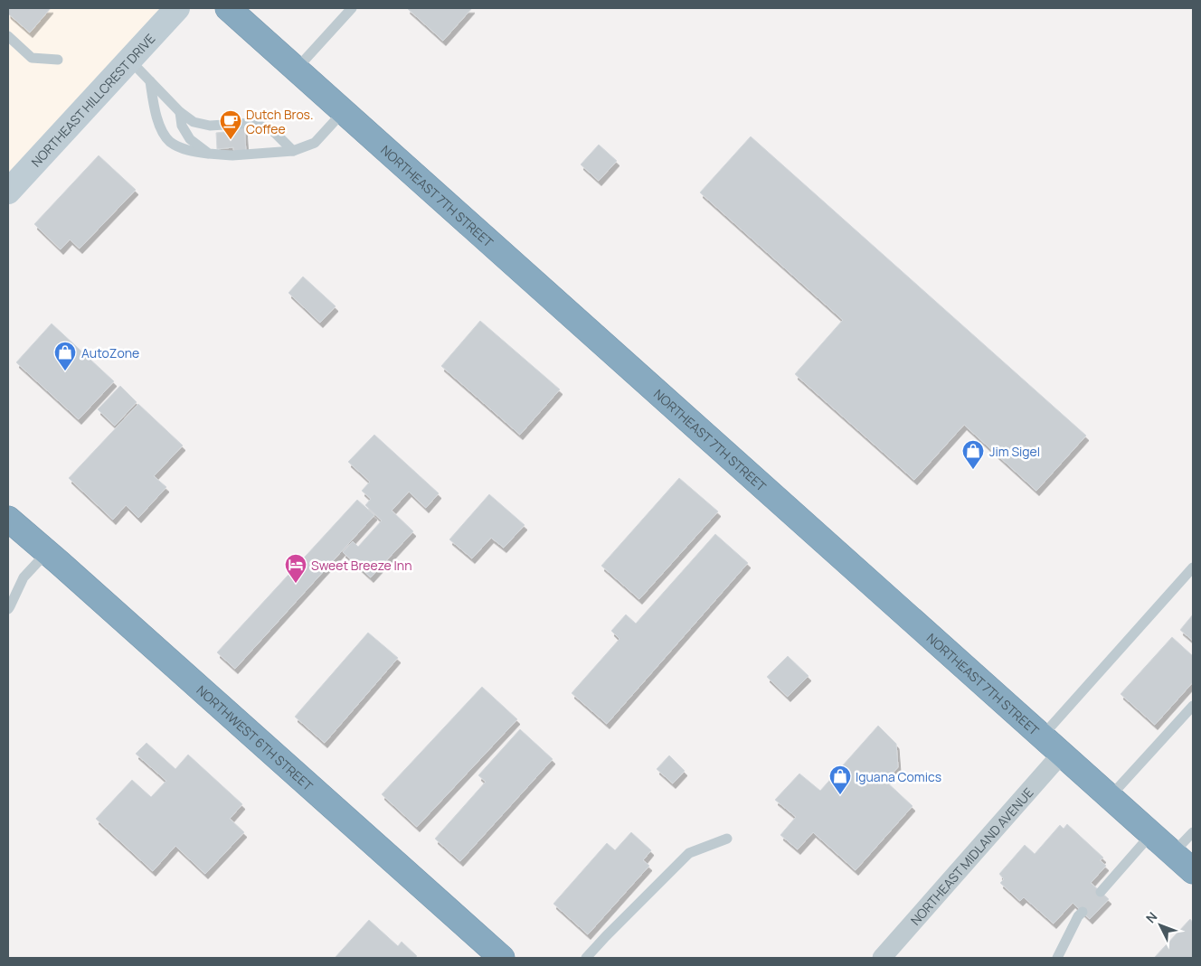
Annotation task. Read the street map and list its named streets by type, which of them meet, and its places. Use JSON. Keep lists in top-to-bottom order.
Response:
{
  "streets": {
    "highway": ["NORTHEAST 7TH STREET", "NORTHWEST 6TH STREET"],
    "street": ["NORTHEAST HILLCREST DRIVE", "NORTHEAST MIDLAND AVENUE"]
  },
  "crossings": [
    ["NORTHEAST 7TH STREET", "NORTHEAST MIDLAND AVENUE"]
  ],
  "places": {
    "cafe": ["Dutch Bros. Coffee"],
    "shop": ["AutoZone", "Jim Sigel", "Iguana Comics"],
    "hotel": ["Sweet Breeze Inn"]
  },
  "north": "top left"
}
